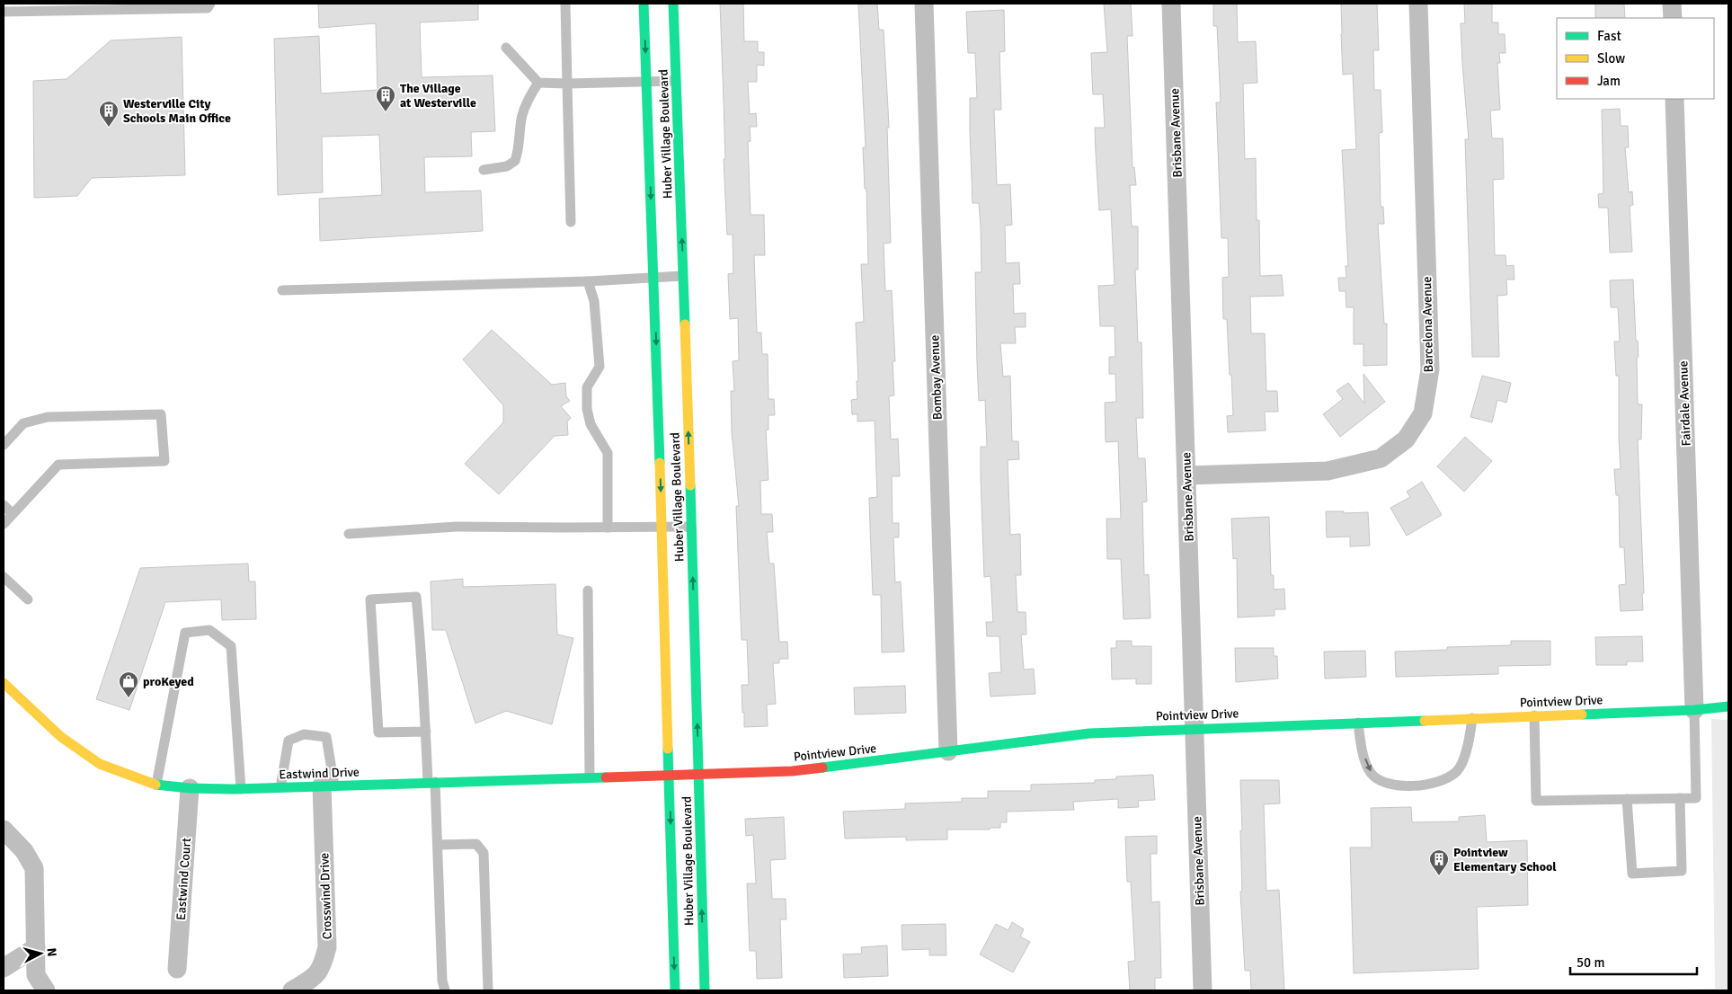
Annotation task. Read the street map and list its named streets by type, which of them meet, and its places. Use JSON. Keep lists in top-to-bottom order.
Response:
{
  "streets": {
    "street": [
      "Brisbane Avenue",
      "Huber Village Boulevard",
      "Barcelona Avenue",
      "Bombay Avenue",
      "Fairdale Avenue",
      "Pointview Drive",
      "Eastwind Drive",
      "Eastwind Court",
      "Crosswind Drive"
    ]
  },
  "crossings": [
    ["Brisbane Avenue", "Barcelona Avenue"],
    ["Brisbane Avenue", "Pointview Drive"],
    ["Huber Village Boulevard", "Pointview Drive"],
    ["Huber Village Boulevard", "Eastwind Drive"],
    ["Bombay Avenue", "Pointview Drive"],
    ["Fairdale Avenue", "Pointview Drive"],
    ["Pointview Drive", "Eastwind Drive"],
    ["Eastwind Drive", "Eastwind Court"],
    ["Eastwind Drive", "Crosswind Drive"]
  ],
  "places": {
    "building": ["The Village at Westerville", "Westerville City Schools Main Office", "Pointview Elementary School"],
    "shop": ["proKeyed"]
  },
  "legend": ["Fast", "Slow", "Jam"],
  "scale_bar": "50 m",
  "north": "right"
}
